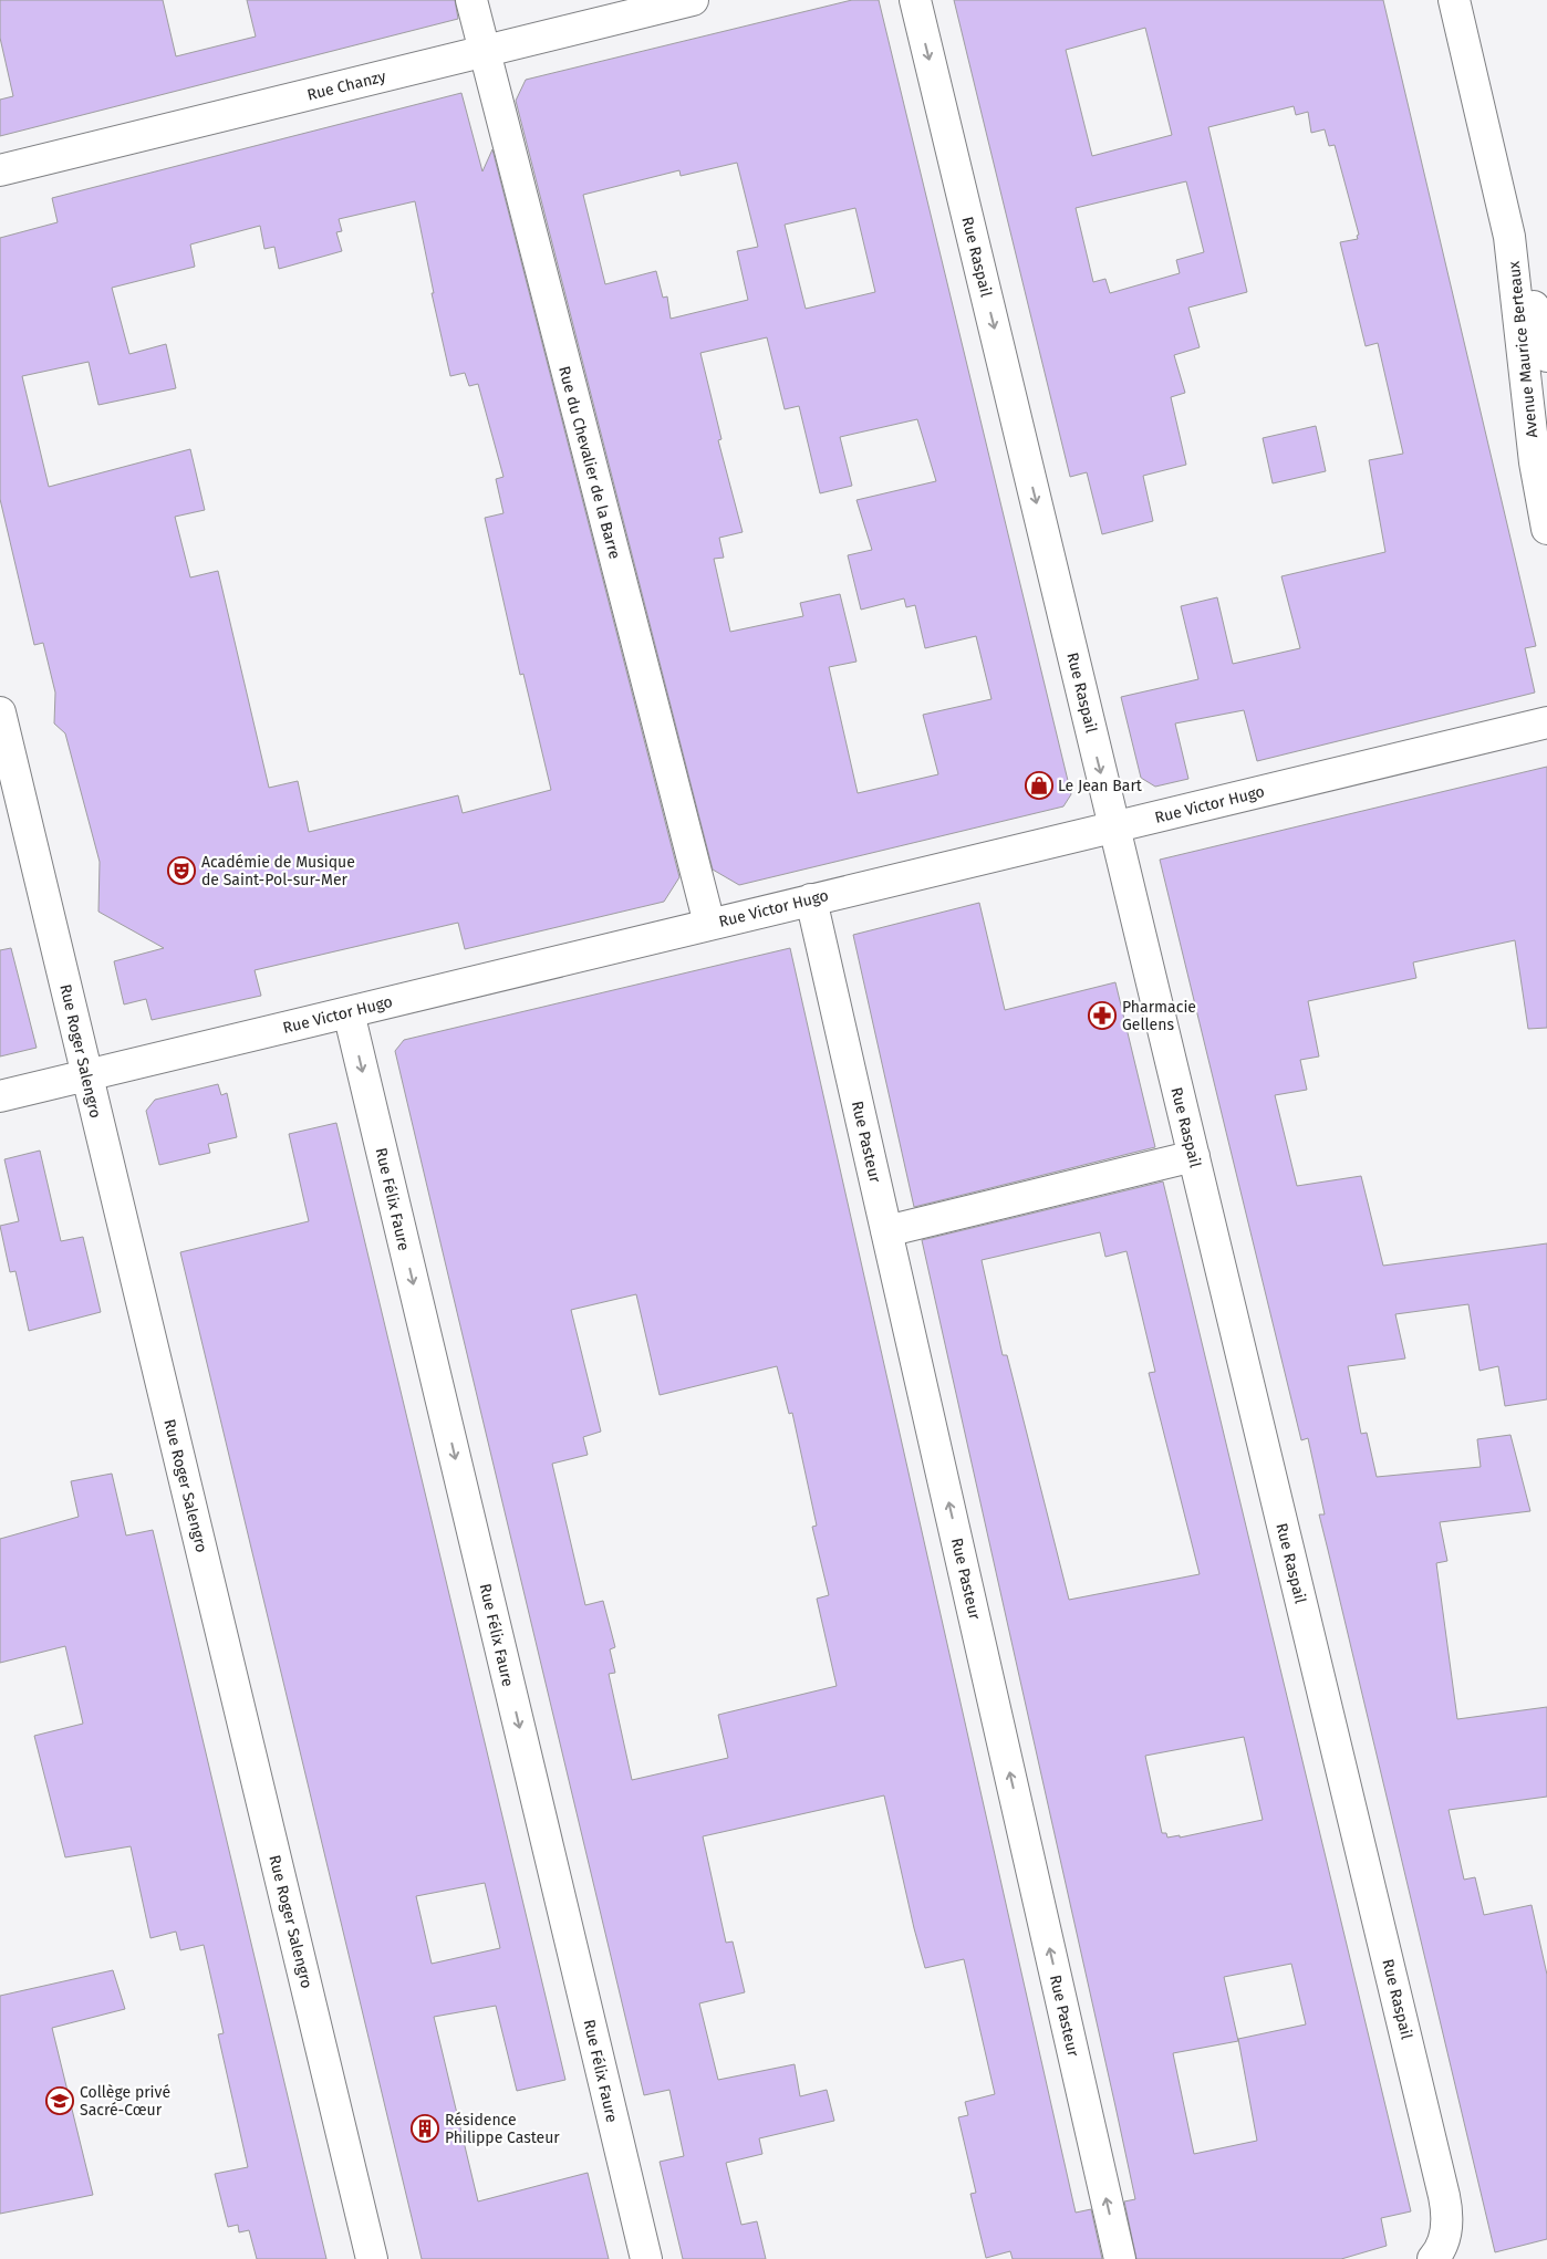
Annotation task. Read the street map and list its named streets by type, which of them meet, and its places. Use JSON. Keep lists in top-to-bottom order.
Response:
{
  "streets": {
    "street": [
      "Rue Chanzy",
      "Rue Raspail",
      "Avenue Maurice Berteaux",
      "Rue du Chevalier de la Barre",
      "Rue Victor Hugo",
      "Rue Roger Salengro",
      "Rue Pasteur",
      "Rue Félix Faure"
    ]
  },
  "crossings": [
    ["Rue Chanzy", "Rue du Chevalier de la Barre"],
    ["Rue Raspail", "Rue Victor Hugo"],
    ["Rue du Chevalier de la Barre", "Rue Victor Hugo"],
    ["Rue Victor Hugo", "Rue Roger Salengro"],
    ["Rue Victor Hugo", "Rue Pasteur"],
    ["Rue Victor Hugo", "Rue Félix Faure"]
  ],
  "one_way": ["Rue Raspail", "Rue Pasteur", "Rue Félix Faure"],
  "places": {
    "shop": ["Le Jean Bart"],
    "theatre": ["Académie de Musique de Saint-Pol-sur-Mer"],
    "pharmacy": ["Pharmacie Gellens"],
    "school or university": ["Collège privé Sacré-Cœur"],
    "building": ["Résidence Philippe Casteur"]
  }
}
